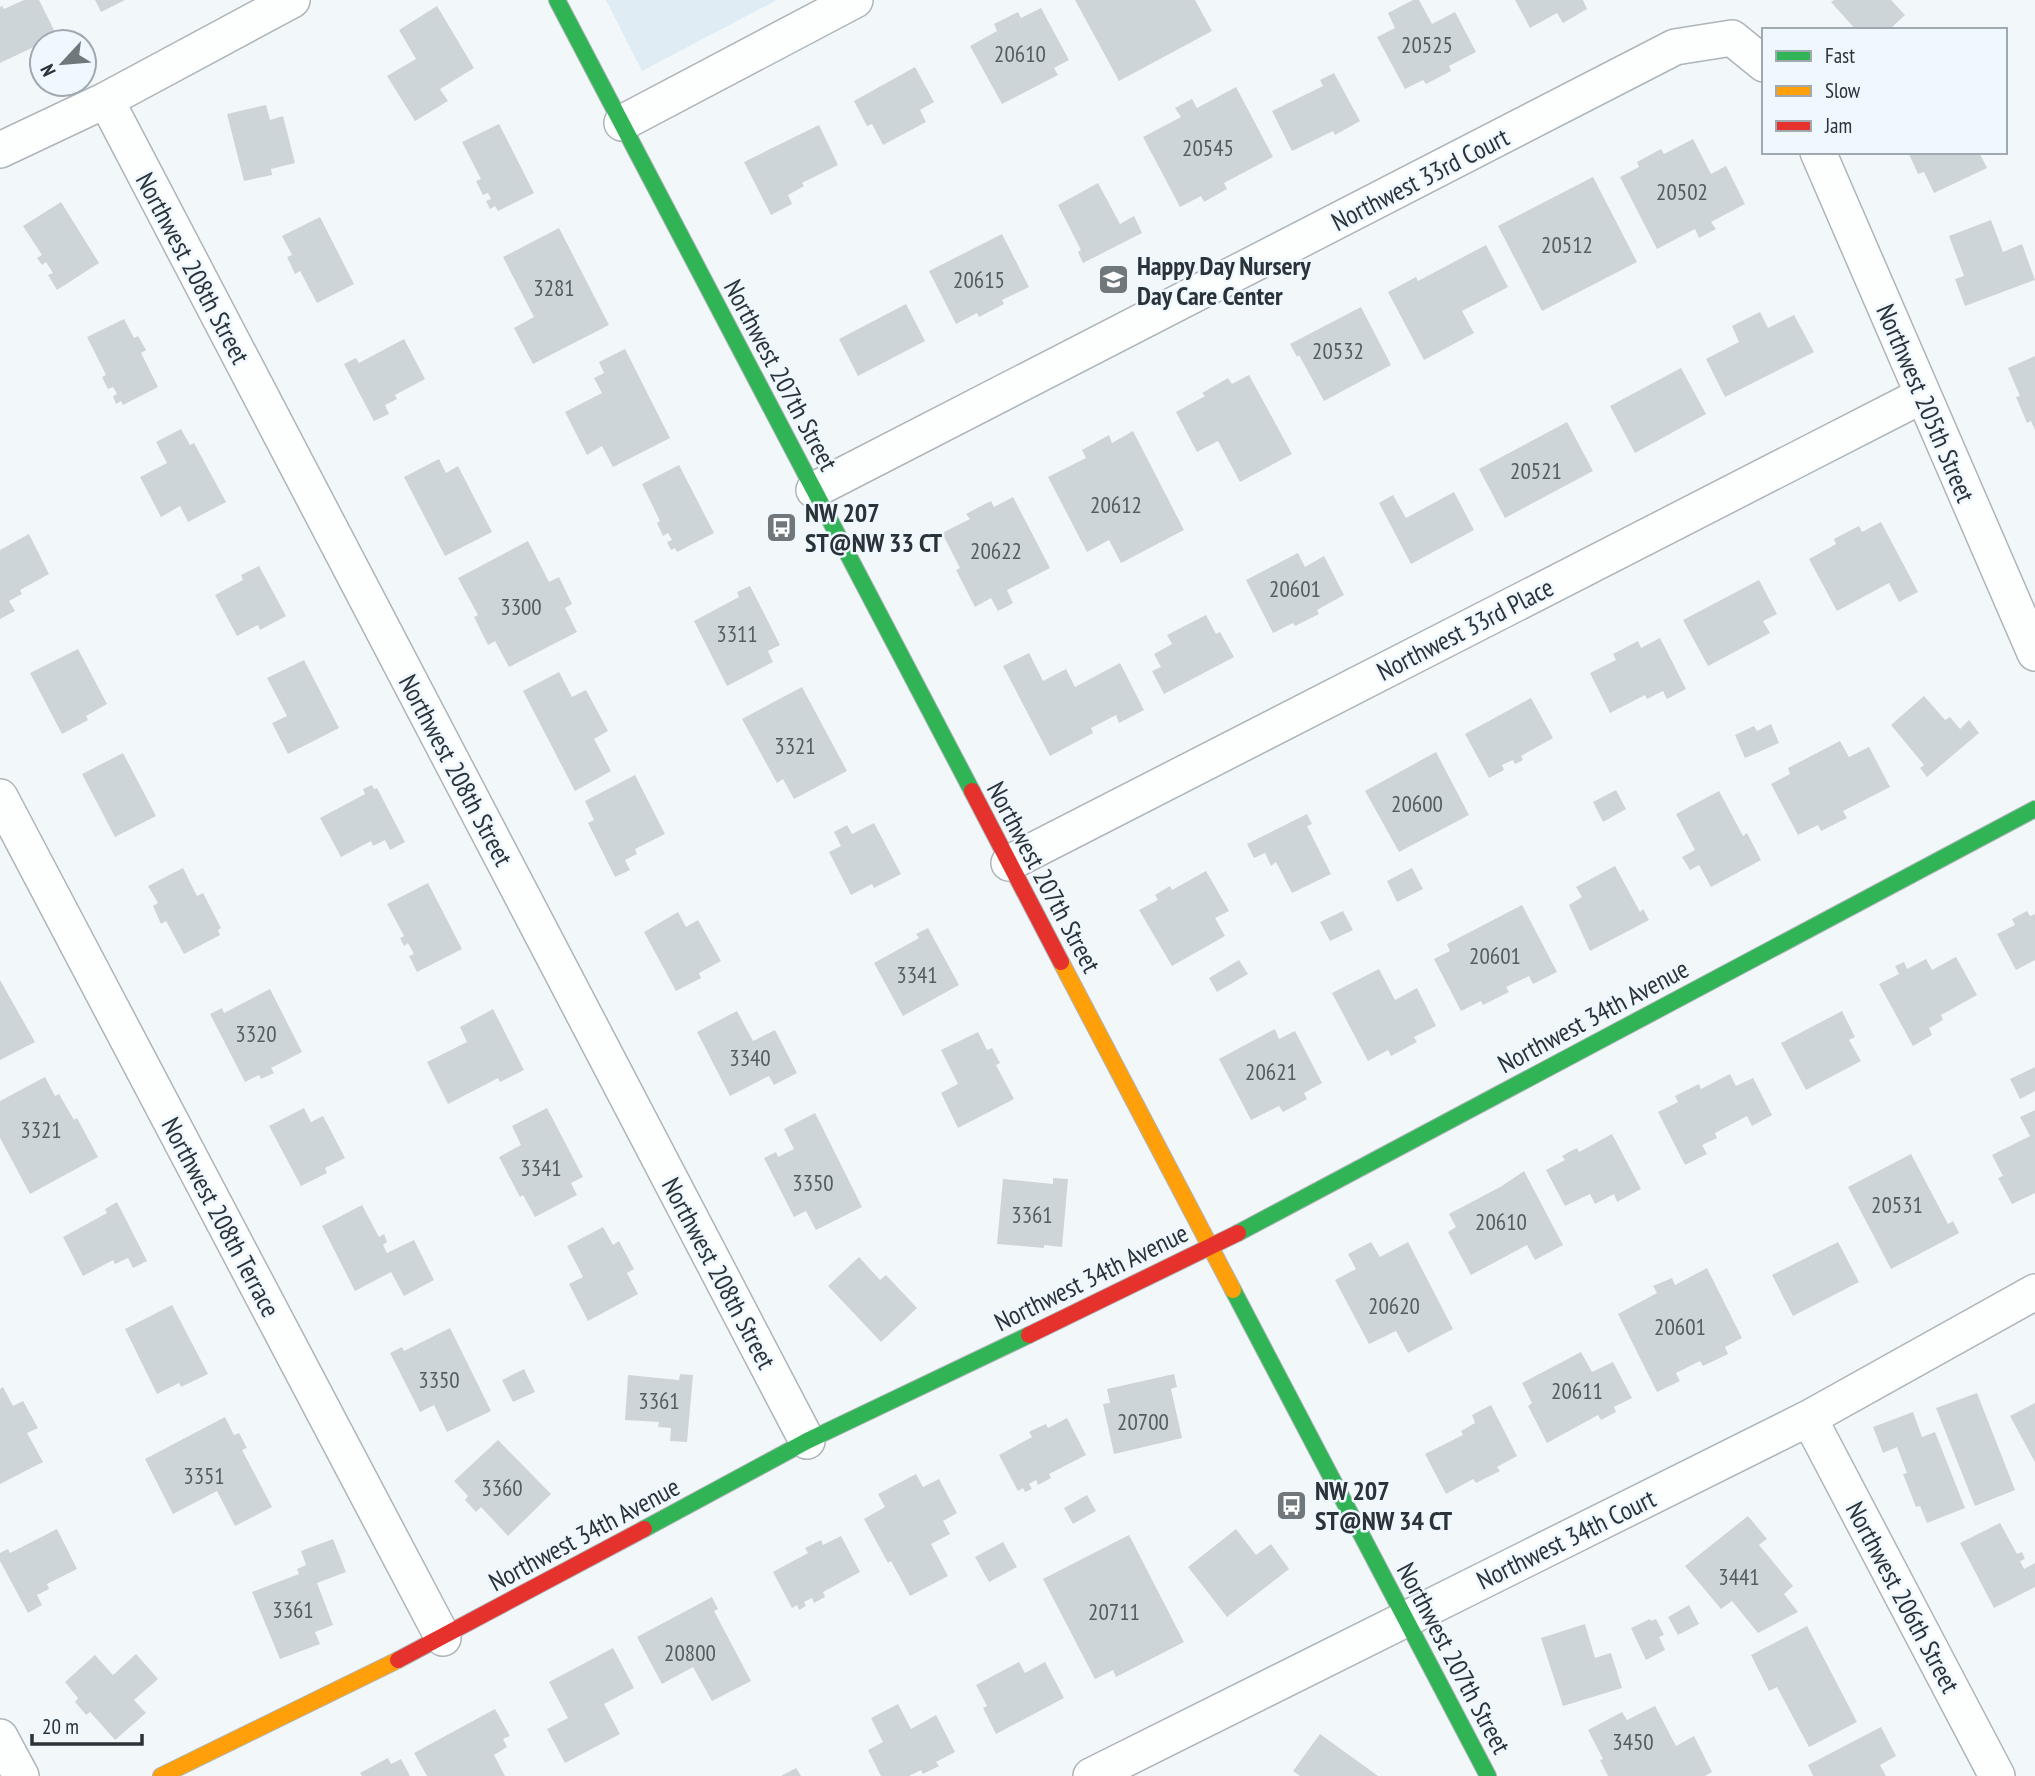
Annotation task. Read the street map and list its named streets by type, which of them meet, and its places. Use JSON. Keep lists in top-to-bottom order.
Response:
{
  "streets": {
    "street": [
      "Northwest 33rd Court",
      "Northwest 208th Street",
      "Northwest 207th Street",
      "Northwest 205th Street",
      "Northwest 33rd Place",
      "Northwest 34th Avenue",
      "Northwest 208th Terrace",
      "Northwest 34th Court",
      "Northwest 206th Street"
    ]
  },
  "crossings": [
    ["Northwest 33rd Court", "Northwest 207th Street"],
    ["Northwest 208th Street", "Northwest 34th Avenue"],
    ["Northwest 207th Street", "Northwest 33rd Place"],
    ["Northwest 207th Street", "Northwest 34th Avenue"],
    ["Northwest 207th Street", "Northwest 34th Court"],
    ["Northwest 205th Street", "Northwest 33rd Place"],
    ["Northwest 34th Avenue", "Northwest 208th Terrace"],
    ["Northwest 34th Court", "Northwest 206th Street"]
  ],
  "places": {
    "school or university": ["Happy Day Nursery Day Care Center"],
    "bus stop": ["NW 207 ST@NW 33 CT", "NW 207 ST@NW 34 CT"]
  },
  "house_numbers": [
    "20525",
    "20610",
    "20545",
    "20502",
    "20512",
    "20615",
    "3281",
    "20532",
    "20521",
    "20612",
    "20622",
    "20601",
    "3300",
    "3311",
    "3321",
    "20600",
    "20601",
    "3341",
    "3320",
    "3340",
    "20621",
    "3321",
    "3341",
    "3350",
    "20531",
    "3361",
    "20610",
    "20620",
    "20601",
    "3350",
    "20611",
    "3361",
    "20700",
    "3351",
    "3360",
    "3441",
    "3361",
    "20711",
    "20800",
    "3450"
  ],
  "legend": ["Fast", "Slow", "Jam"],
  "scale_bar": "20 m",
  "north": "bottom left"
}
